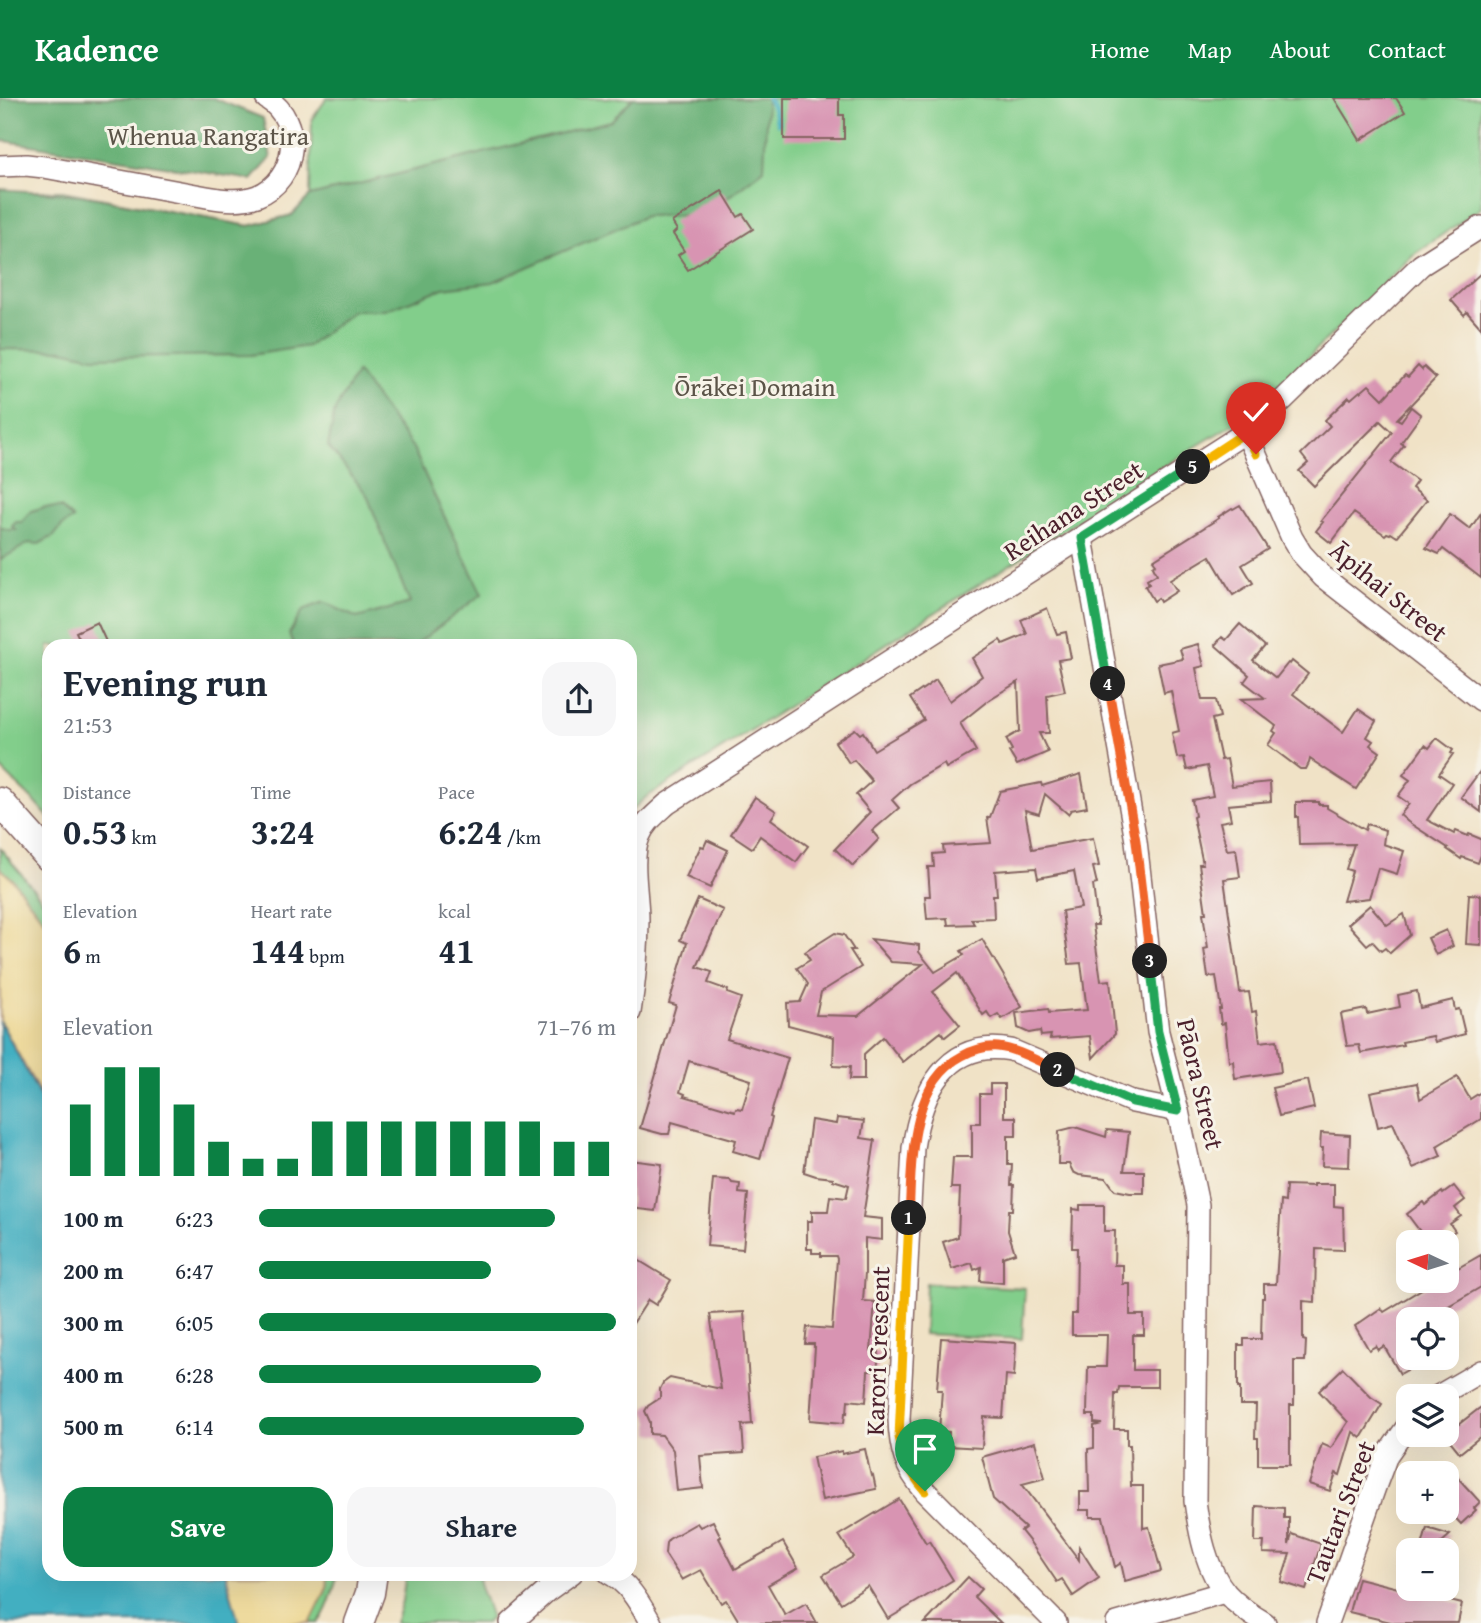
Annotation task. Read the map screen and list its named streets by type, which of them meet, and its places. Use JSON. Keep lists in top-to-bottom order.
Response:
{
  "streets": {
    "street": [
      "Reihana Street",
      "Āpihai Street",
      "Pāora Street",
      "Karori Crescent",
      "Tautari Street"
    ]
  },
  "crossings": [
    ["Reihana Street", "Āpihai Street"],
    ["Reihana Street", "Pāora Street"],
    ["Pāora Street", "Karori Crescent"]
  ],
  "parks": ["Whenua Rangatira", "Ōrākei Domain"],
  "north": "left",
  "page": {
    "header": "Kadence",
    "nav": [
      "Home",
      "Map",
      "About",
      "Contact"
    ],
    "pins": [
      "5",
      "4",
      "3",
      "2",
      "1"
    ],
    "heading": ["Evening run", "21:53"],
    "stats": [
      ["Distance", "0.53 km"],
      ["Time", "3:24"],
      ["Pace", "6:24 /km"],
      ["Elevation", "6 m"],
      ["Heart rate", "144 bpm"],
      ["kcal", "41"]
    ],
    "chart": ["Elevation", "71–76 m"],
    "list": [
      {
        "name": "100 m",
        "note": "6:23"
      },
      {
        "name": "200 m",
        "note": "6:47"
      },
      {
        "name": "300 m",
        "note": "6:05"
      },
      {
        "name": "400 m",
        "note": "6:28"
      },
      {
        "name": "500 m",
        "note": "6:14"
      }
    ],
    "map_buttons": ["+", "−"],
    "buttons": ["Save", "Share"]
  }
}
